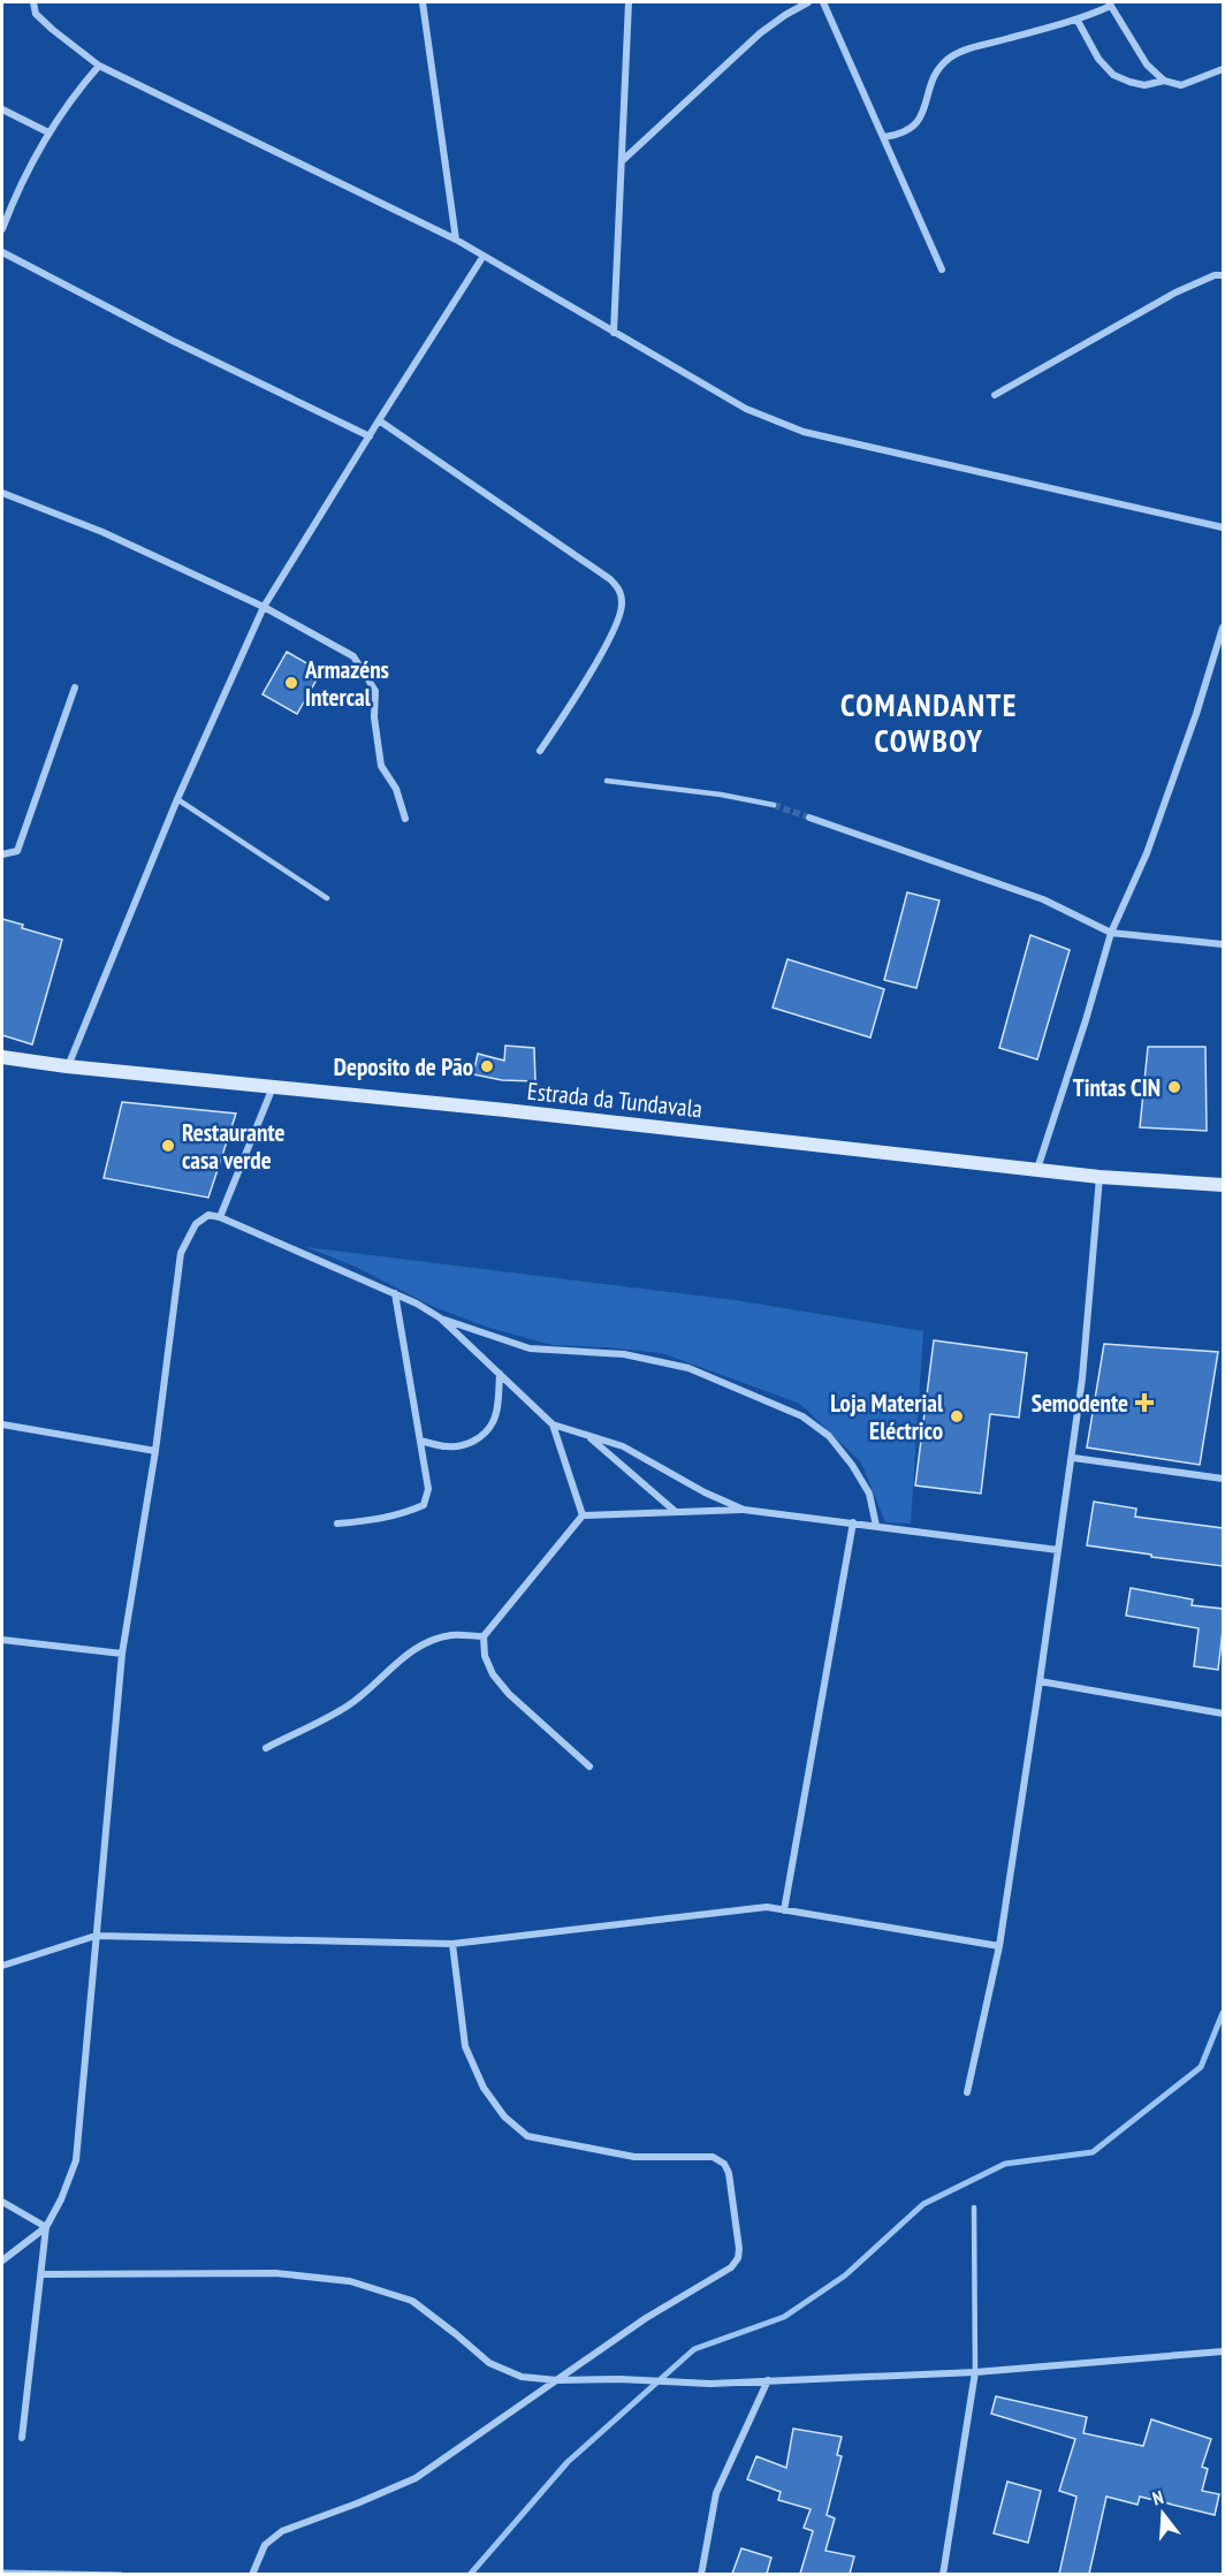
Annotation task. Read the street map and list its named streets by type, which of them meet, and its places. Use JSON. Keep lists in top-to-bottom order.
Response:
{
  "streets": {
    "main road": ["Estrada da Tundavala"]
  },
  "districts": ["COMANDANTE COWBOY"],
  "places": {
    "other": [
      "Armazéns Intercal",
      "Deposito de Pão",
      "Tintas CIN",
      "Restaurante casa verde",
      "Loja Material Eléctrico"
    ],
    "health": ["Semodente"]
  },
  "north": "top"
}
